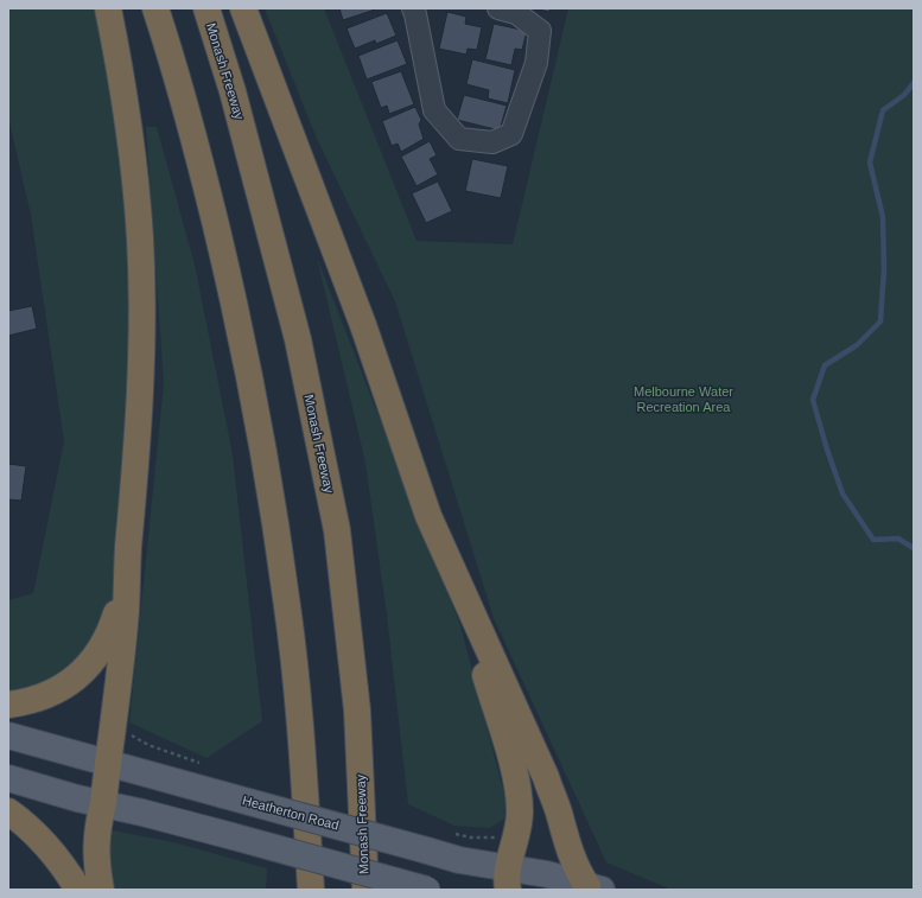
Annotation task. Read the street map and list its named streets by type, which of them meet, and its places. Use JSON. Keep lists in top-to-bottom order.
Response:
{
  "streets": {
    "highway": ["Monash Freeway"],
    "main road": ["Heatherton Road"]
  },
  "parks": ["Melbourne Water Recreation Area"]
}
